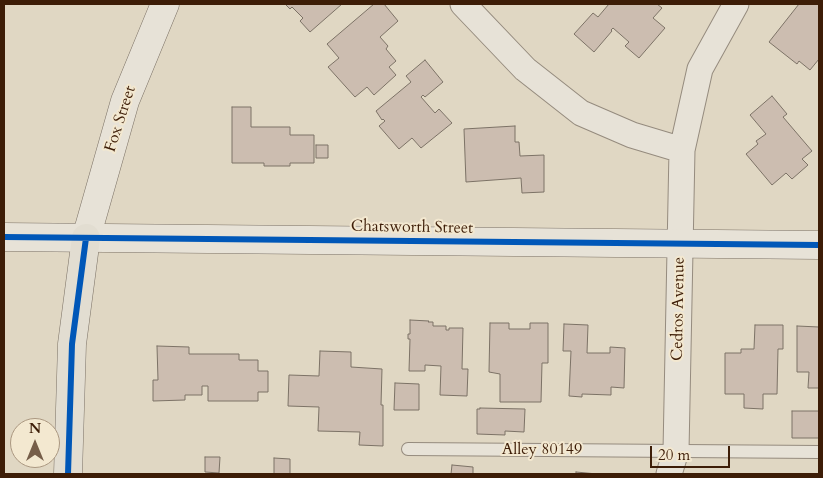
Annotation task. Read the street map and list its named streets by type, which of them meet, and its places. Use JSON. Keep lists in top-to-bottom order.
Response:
{
  "streets": {
    "main road": ["Fox Street", "Chatsworth Street"],
    "street": ["Cedros Avenue"],
    "lane": ["Alley 80149"]
  },
  "crossings": [
    ["Fox Street", "Chatsworth Street"],
    ["Chatsworth Street", "Cedros Avenue"],
    ["Cedros Avenue", "Alley 80149"]
  ],
  "scale_bar": "20 m",
  "north": "top"
}
